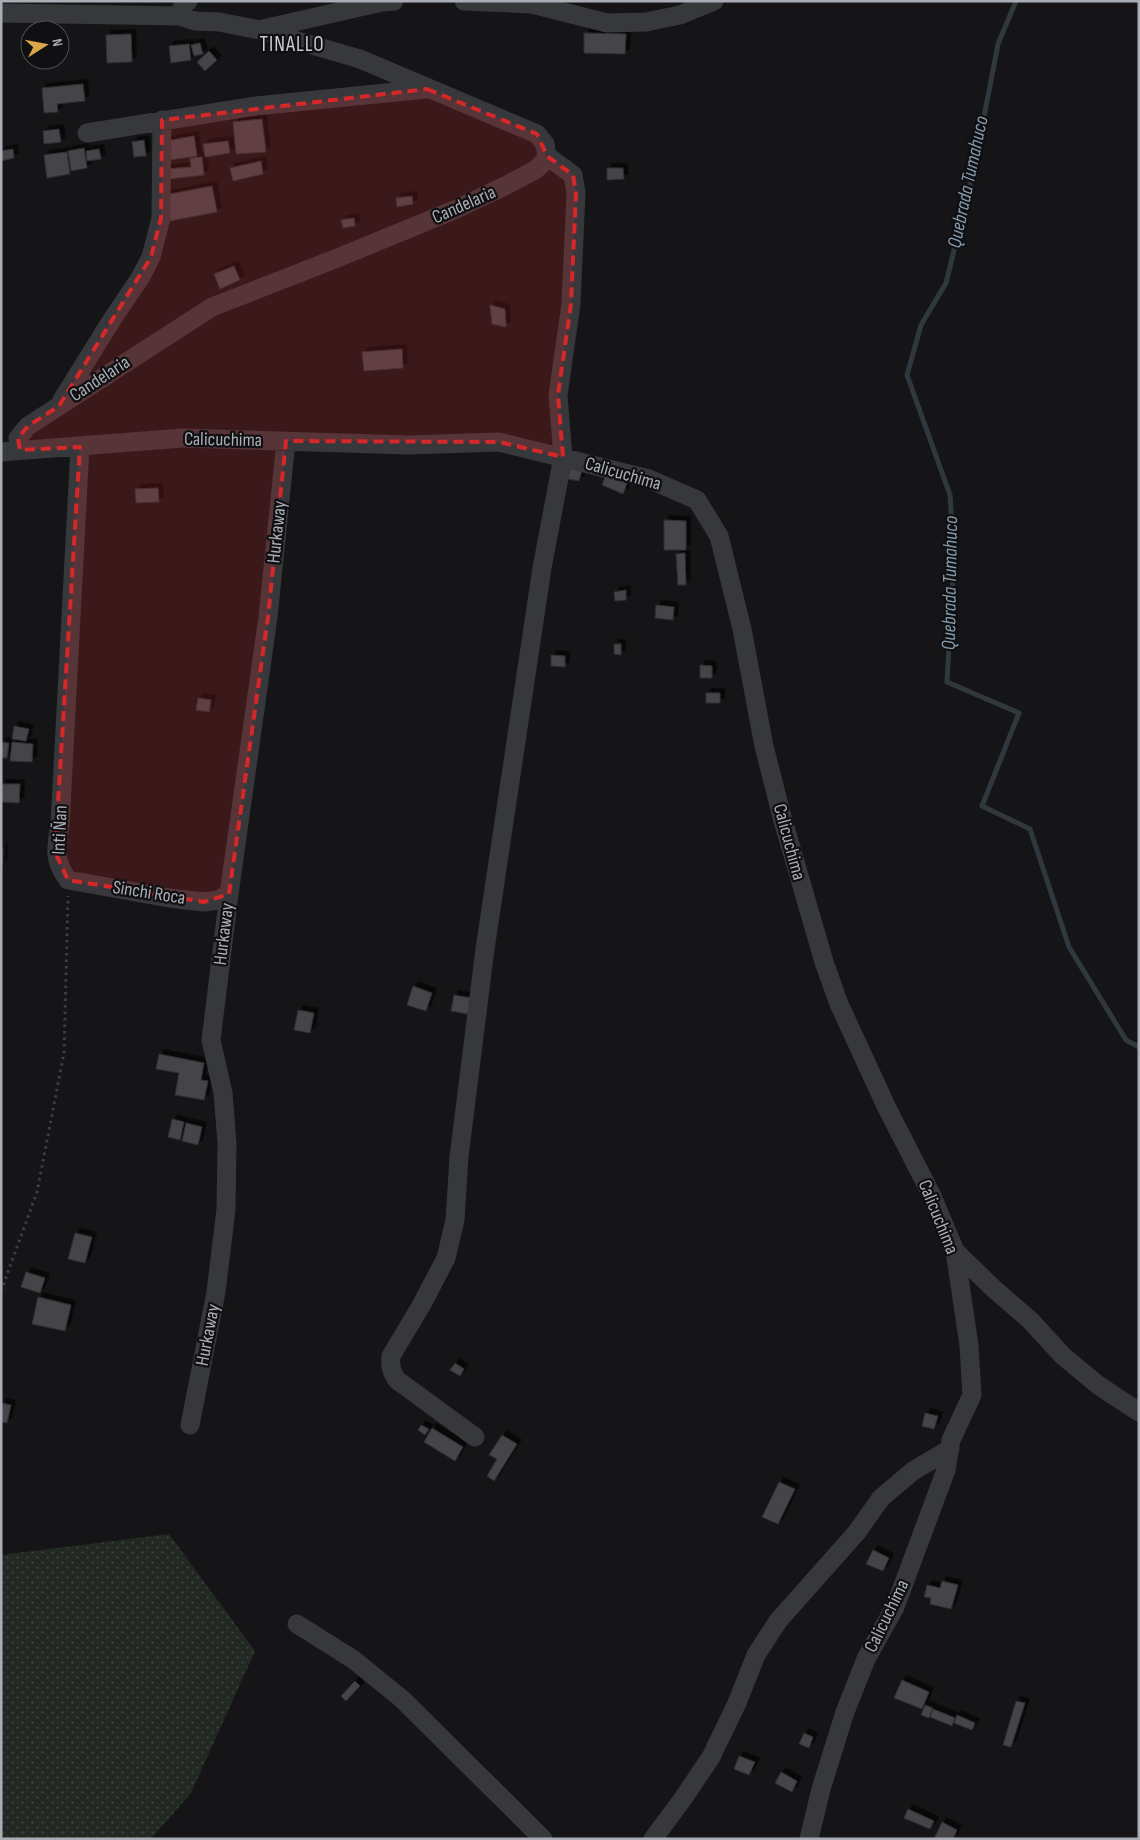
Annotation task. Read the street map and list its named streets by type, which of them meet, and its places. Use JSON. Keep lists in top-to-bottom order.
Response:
{
  "streets": {
    "street": [
      "Candelaria",
      "Calicuchima",
      "Hurkaway",
      "Inti Ñan",
      "Sinchi Roca"
    ]
  },
  "crossings": [
    ["Candelaria", "Calicuchima"],
    ["Calicuchima", "Hurkaway"],
    ["Calicuchima", "Inti Ñan"],
    ["Hurkaway", "Sinchi Roca"],
    ["Inti Ñan", "Sinchi Roca"]
  ],
  "districts": ["TINALLO"],
  "water": ["Quebrada Tumahuco"],
  "north": "right"
}
